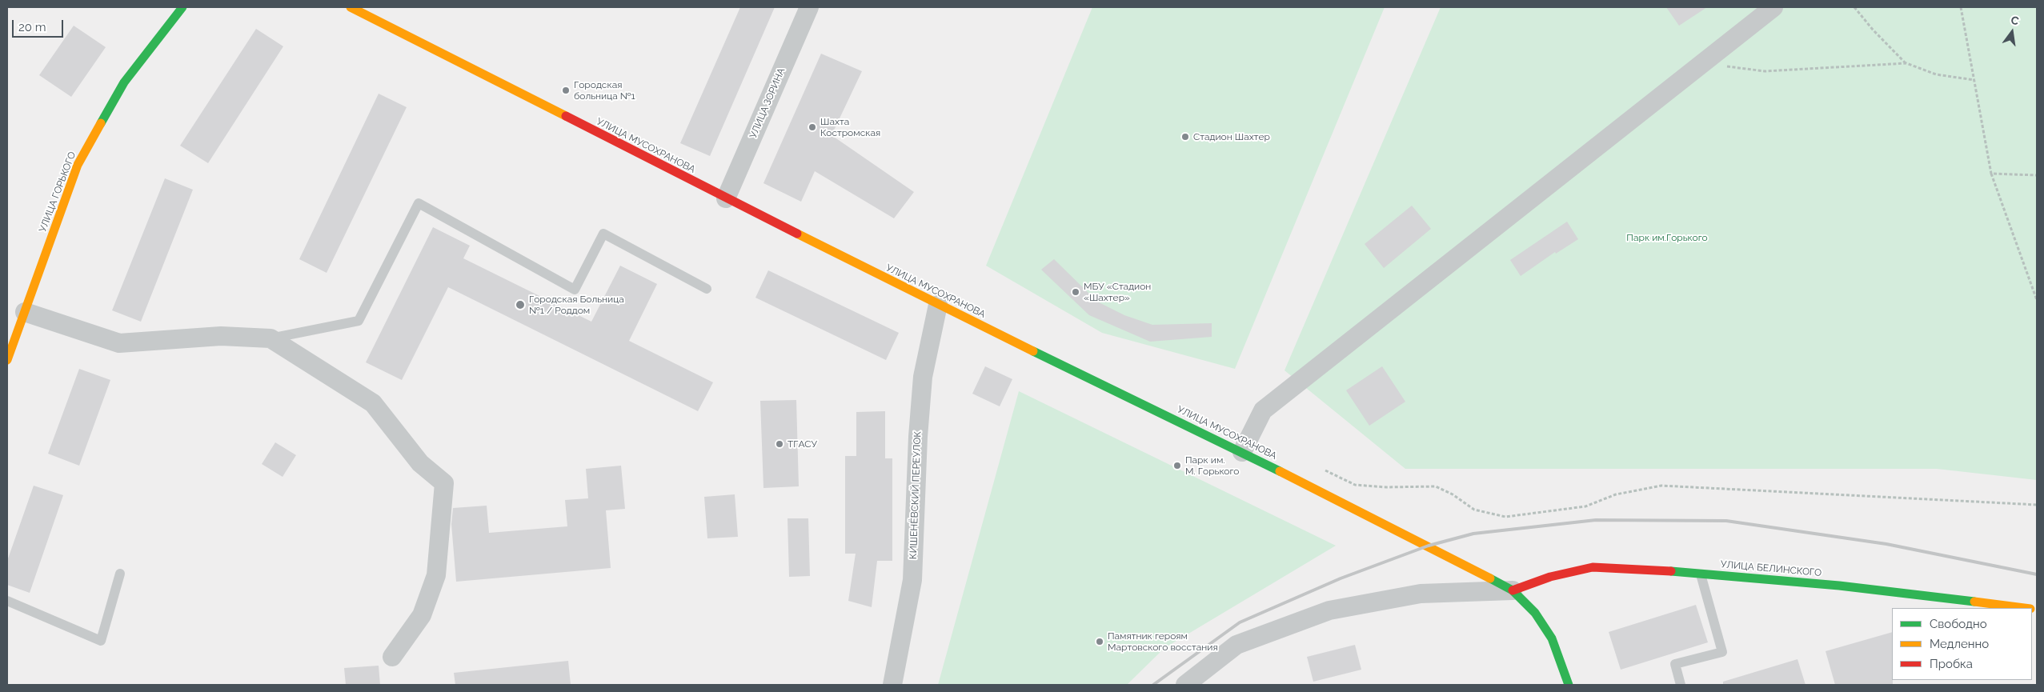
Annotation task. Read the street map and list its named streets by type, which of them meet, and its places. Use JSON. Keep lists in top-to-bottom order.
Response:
{
  "streets": {
    "main road": ["УЛИЦА МУСОХРАНОВА", "УЛИЦА ГОРЬКОГО", "УЛИЦА БЕЛИНСКОГО"],
    "street": ["УЛИЦА ЗОРИНА", "КИШЕНЁВСКИЙ ПЕРЕУЛОК"]
  },
  "crossings": [
    ["УЛИЦА ЗОРИНА", "УЛИЦА МУСОХРАНОВА"],
    ["УЛИЦА МУСОХРАНОВА", "КИШЕНЁВСКИЙ ПЕРЕУЛОК"],
    ["УЛИЦА МУСОХРАНОВА", "УЛИЦА БЕЛИНСКОГО"]
  ],
  "parks": ["Парк им.Горького"],
  "places": [
    "Городская больница №1",
    "Шахта Костромская",
    "Стадион Шахтер",
    "МБУ «Стадион «Шахтер»",
    "Городская Больница №1 / Роддом",
    "ТГАСУ",
    "Парк им. М. Горького",
    "Памятник героям Мартовского восстания"
  ],
  "legend": ["Свободно", "Медленно", "Пробка"],
  "scale_bar": "20 m",
  "north": "top"
}
